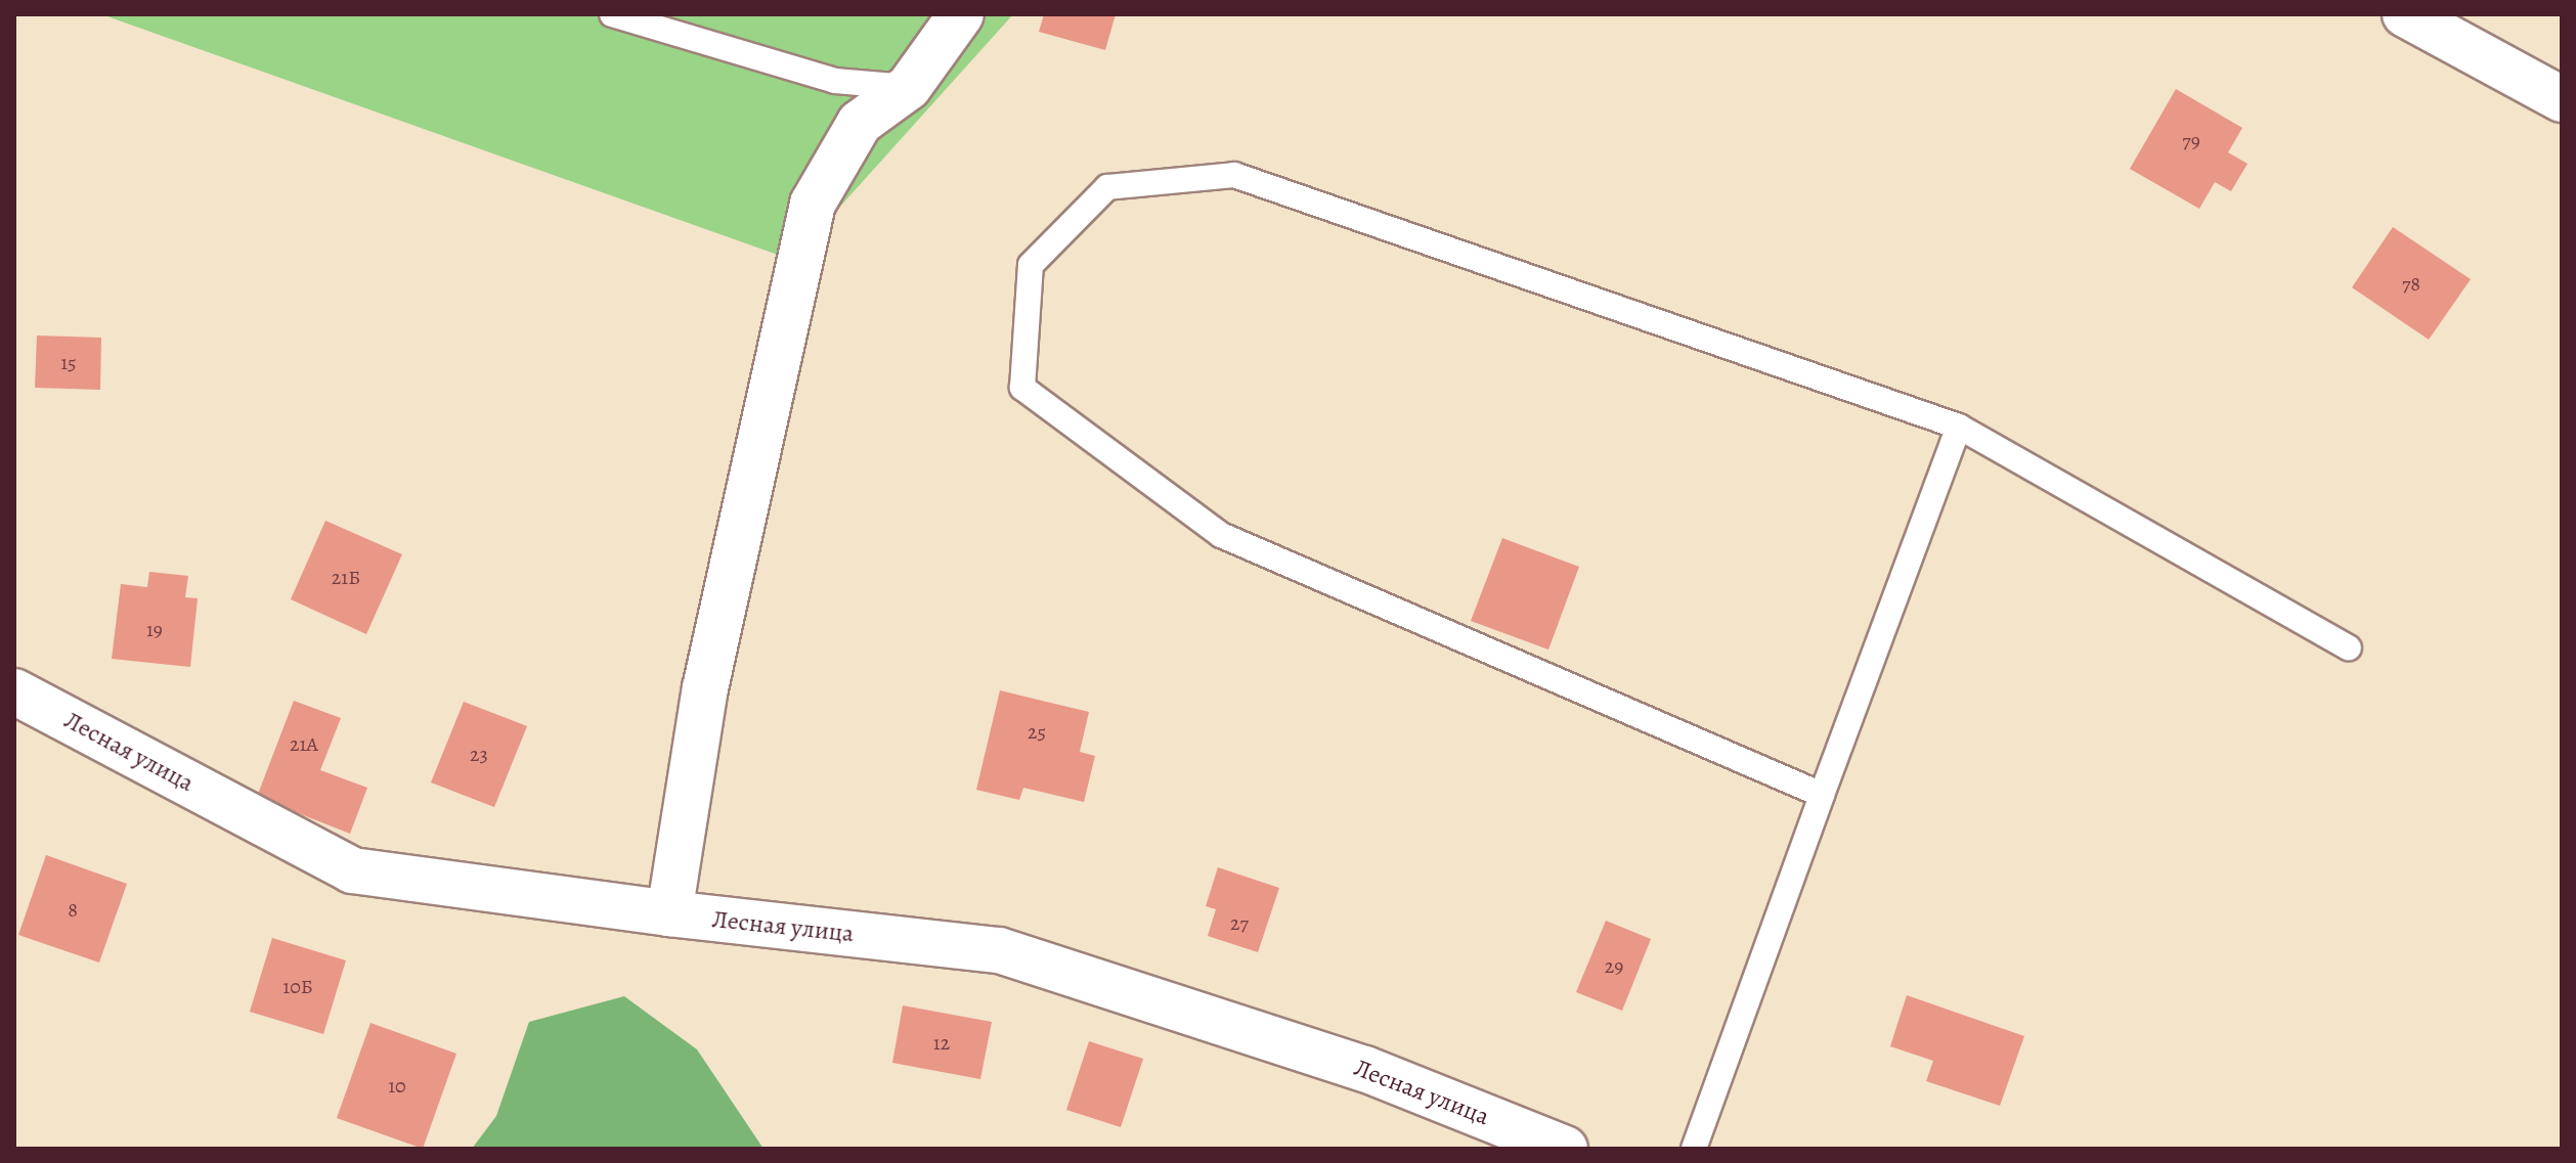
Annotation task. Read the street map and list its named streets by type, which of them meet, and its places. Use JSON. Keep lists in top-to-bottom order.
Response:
{
  "streets": {
    "street": ["Лесная улица"]
  },
  "house_numbers": [
    "79",
    "78",
    "15",
    "21Б",
    "19",
    "25",
    "21А",
    "23",
    "8",
    "27",
    "29",
    "10Б",
    "12",
    "10"
  ]
}
